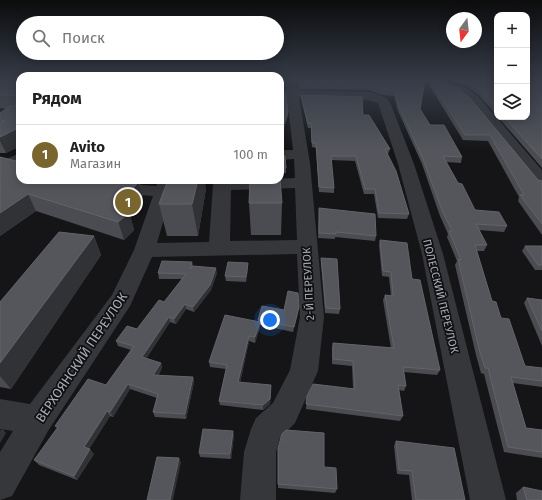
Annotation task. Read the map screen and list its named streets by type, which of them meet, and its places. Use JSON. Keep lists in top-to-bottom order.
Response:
{
  "streets": {
    "street": ["2-Й ПЕРЕУЛОК", "ПОЛЕССКИЙ ПЕРЕУЛОК", "ВЕРХОЯНСКИЙ ПЕРЕУЛОК"]
  },
  "north": "bottom",
  "page": {
    "map_buttons": ["+", "−"],
    "search": "Поиск",
    "heading": "Рядом",
    "list": [
      {
        "mark": "1",
        "name": "Avito",
        "note": "Магазин",
        "value": "100 m"
      }
    ],
    "pins": "1"
  }
}
